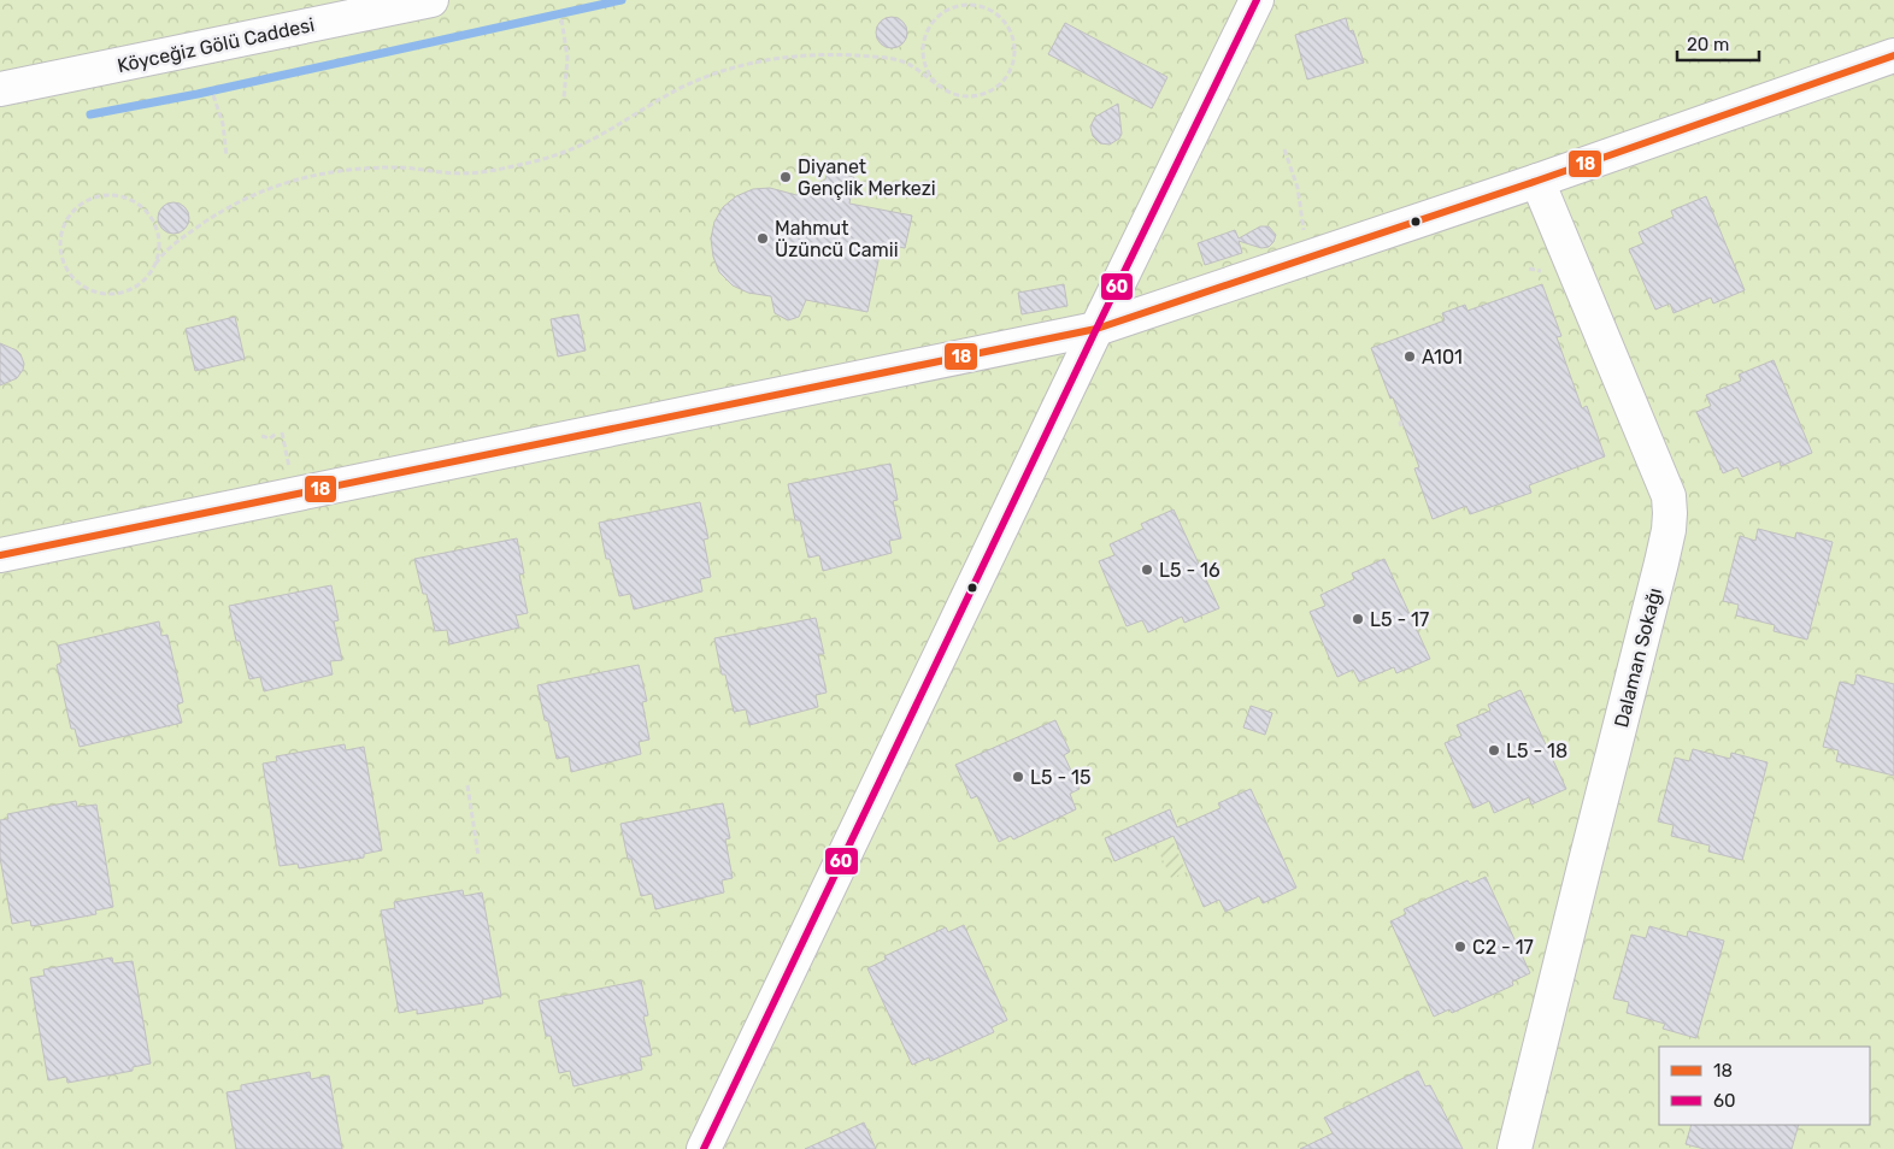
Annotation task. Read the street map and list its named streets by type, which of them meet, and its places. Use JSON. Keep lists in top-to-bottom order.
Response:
{
  "streets": {
    "street": ["Köyceğiz Gölü Caddesi", "Dalaman Sokağı"]
  },
  "places": [
    "Diyanet Gençlik Merkezi",
    "Mahmut Üzüncü Camii",
    "A101",
    "L5 - 16",
    "L5 - 17",
    "L5 - 18",
    "L5 - 15",
    "C2 - 17"
  ],
  "lines": ["transit line 60", "transit line 18"],
  "legend": ["18", "60"],
  "scale_bar": "20 m"
}
